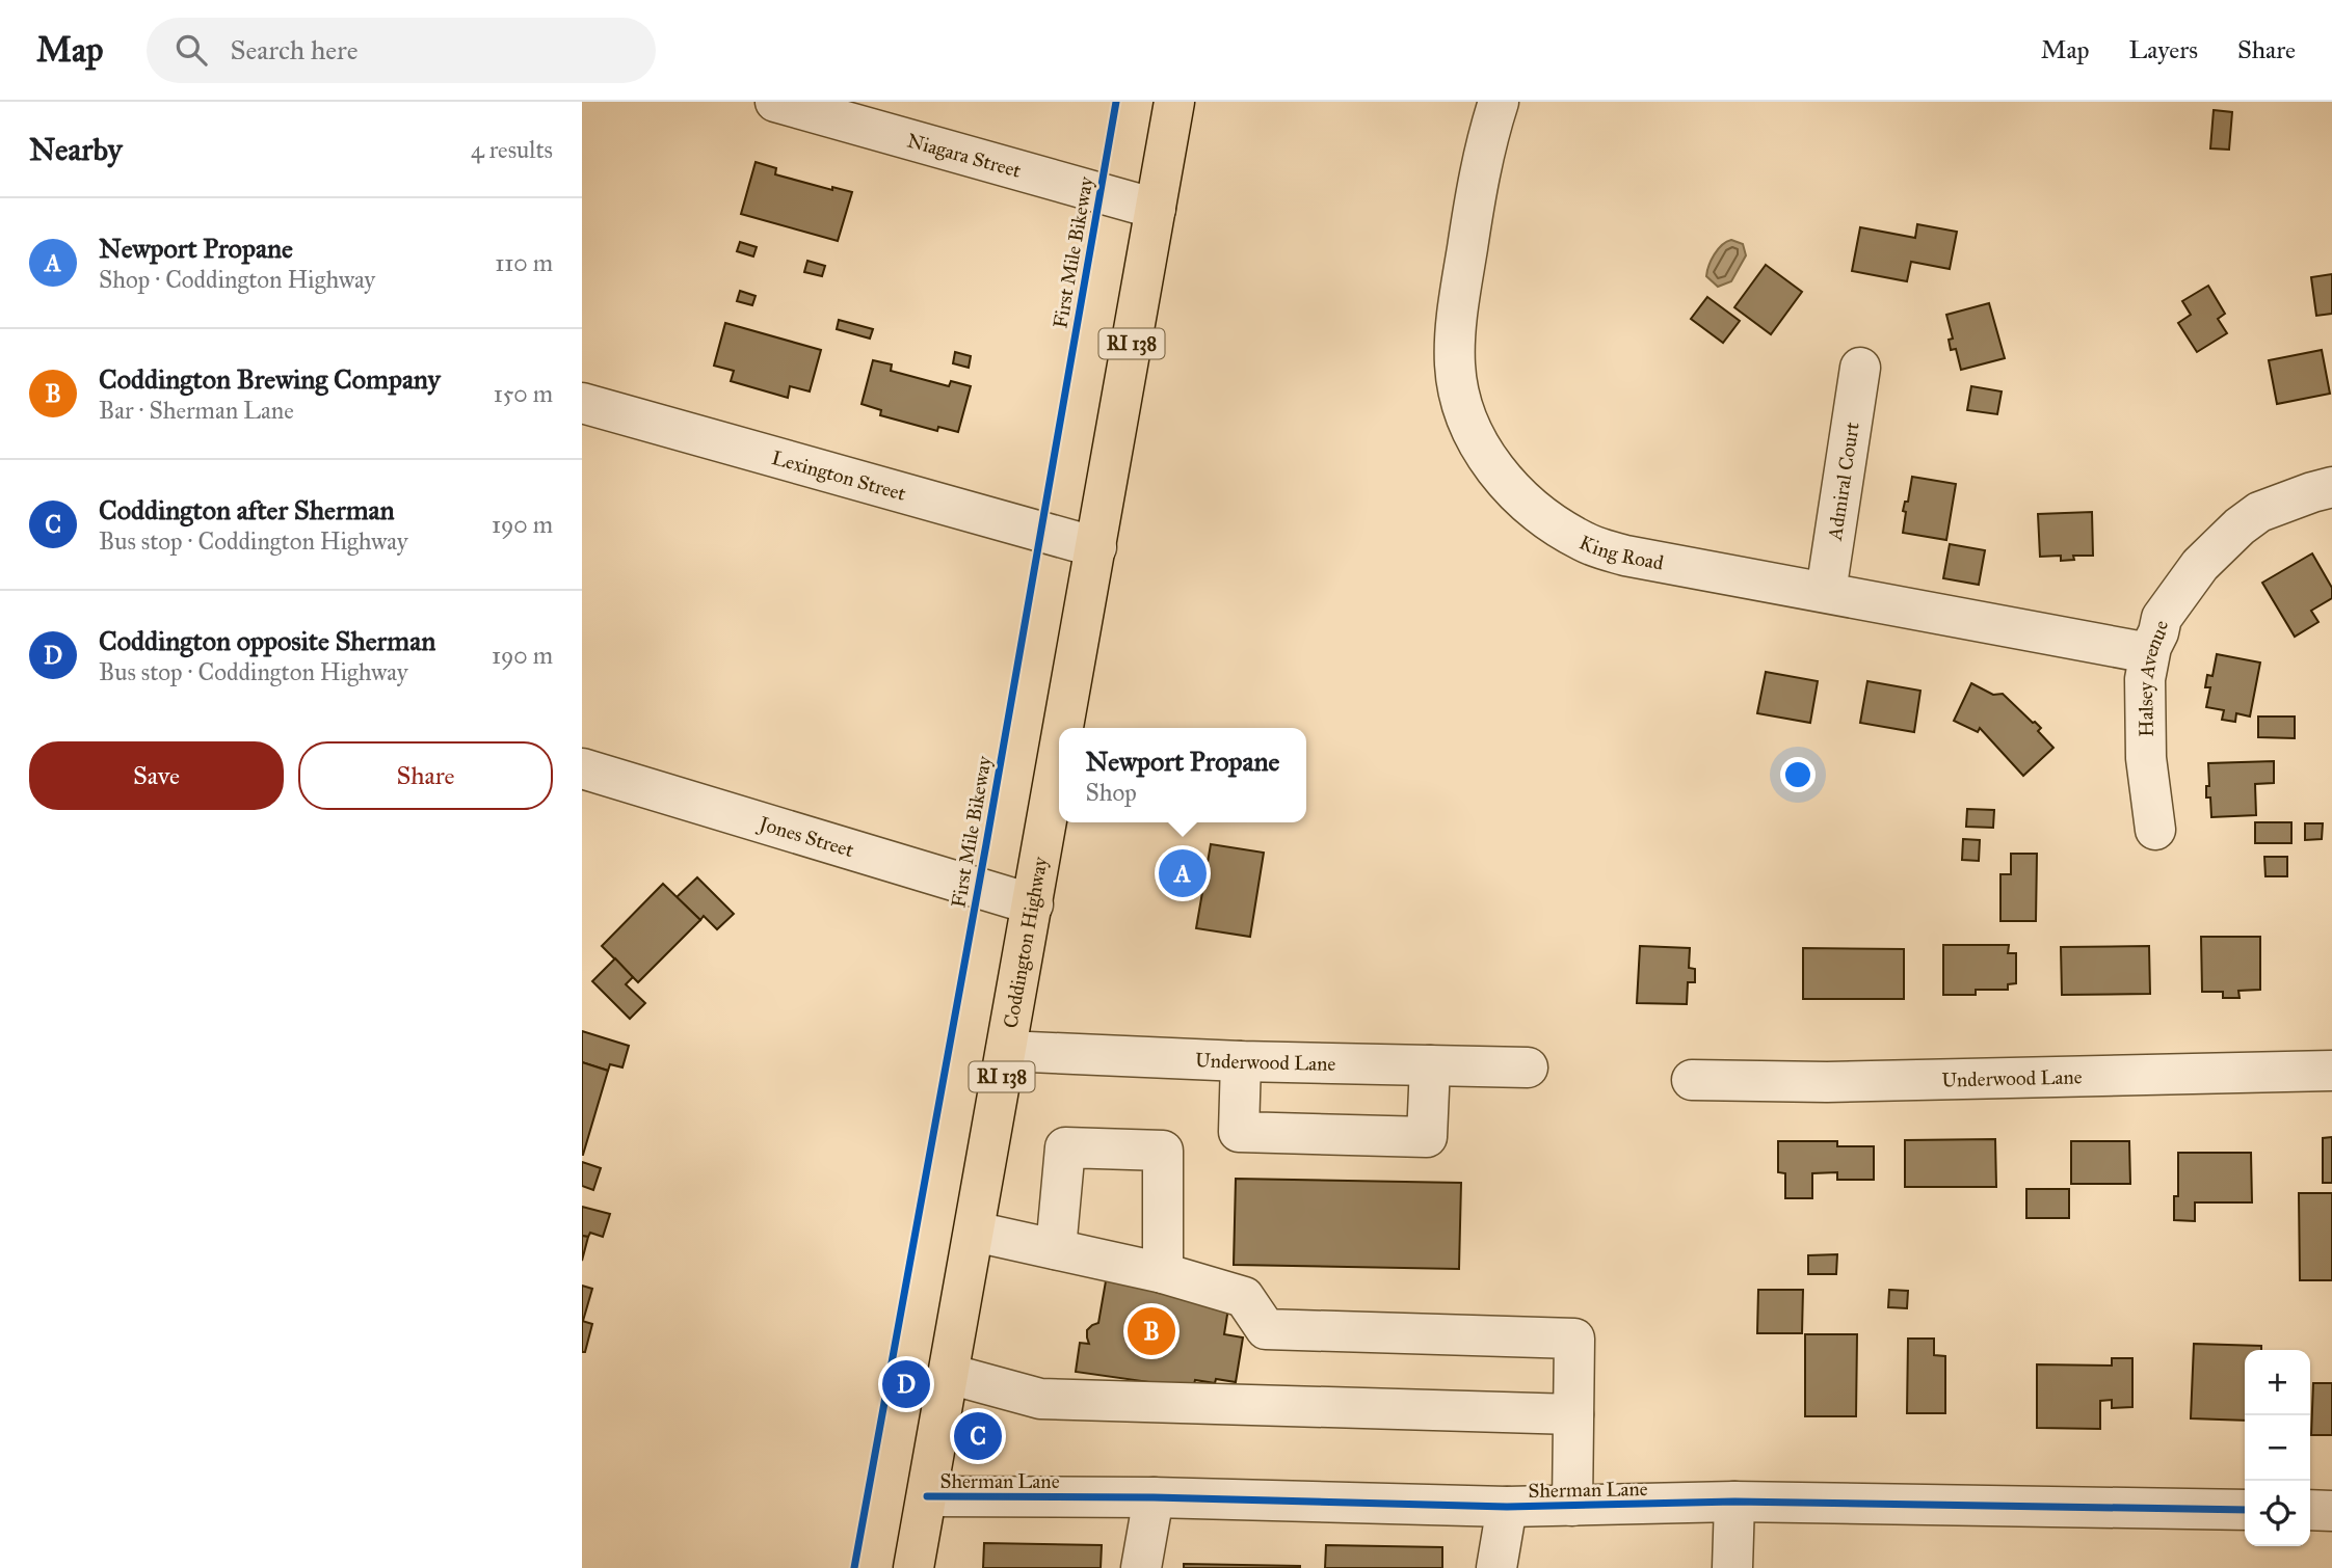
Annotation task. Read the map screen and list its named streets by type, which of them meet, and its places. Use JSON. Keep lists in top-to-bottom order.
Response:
{
  "streets": {
    "highway": ["RI 138", "Coddington Highway"],
    "street": [
      "Niagara Street",
      "Lexington Street",
      "Admiral Court",
      "King Road",
      "Halsey Avenue",
      "Jones Street",
      "Underwood Lane",
      "Sherman Lane"
    ],
    "cycle path": ["First Mile Bikeway"]
  },
  "crossings": [
    ["Niagara Street", "Coddington Highway"],
    ["Lexington Street", "Coddington Highway"],
    ["Admiral Court", "King Road"],
    ["King Road", "Halsey Avenue"],
    ["Jones Street", "Coddington Highway"],
    ["Coddington Highway", "Underwood Lane"],
    ["Coddington Highway", "Sherman Lane"]
  ],
  "page": {
    "header": "Map",
    "search": "Search here",
    "nav": ["Map", "Layers", "Share"],
    "heading": ["Nearby", "4 results"],
    "list": [
      {
        "mark": "A",
        "name": "Newport Propane",
        "note": "Shop · Coddington Highway",
        "value": "110 m"
      },
      {
        "mark": "B",
        "name": "Coddington Brewing Company",
        "note": "Bar · Sherman Lane",
        "value": "150 m"
      },
      {
        "mark": "C",
        "name": "Coddington after Sherman",
        "note": "Bus stop · Coddington Highway",
        "value": "190 m"
      },
      {
        "mark": "D",
        "name": "Coddington opposite Sherman",
        "note": "Bus stop · Coddington Highway",
        "value": "190 m"
      }
    ],
    "buttons": ["Save", "Share"],
    "popup": ["Newport Propane", "Shop"],
    "pins": [
      "A",
      "B",
      "D",
      "C"
    ],
    "map_buttons": ["+", "−"]
  }
}
